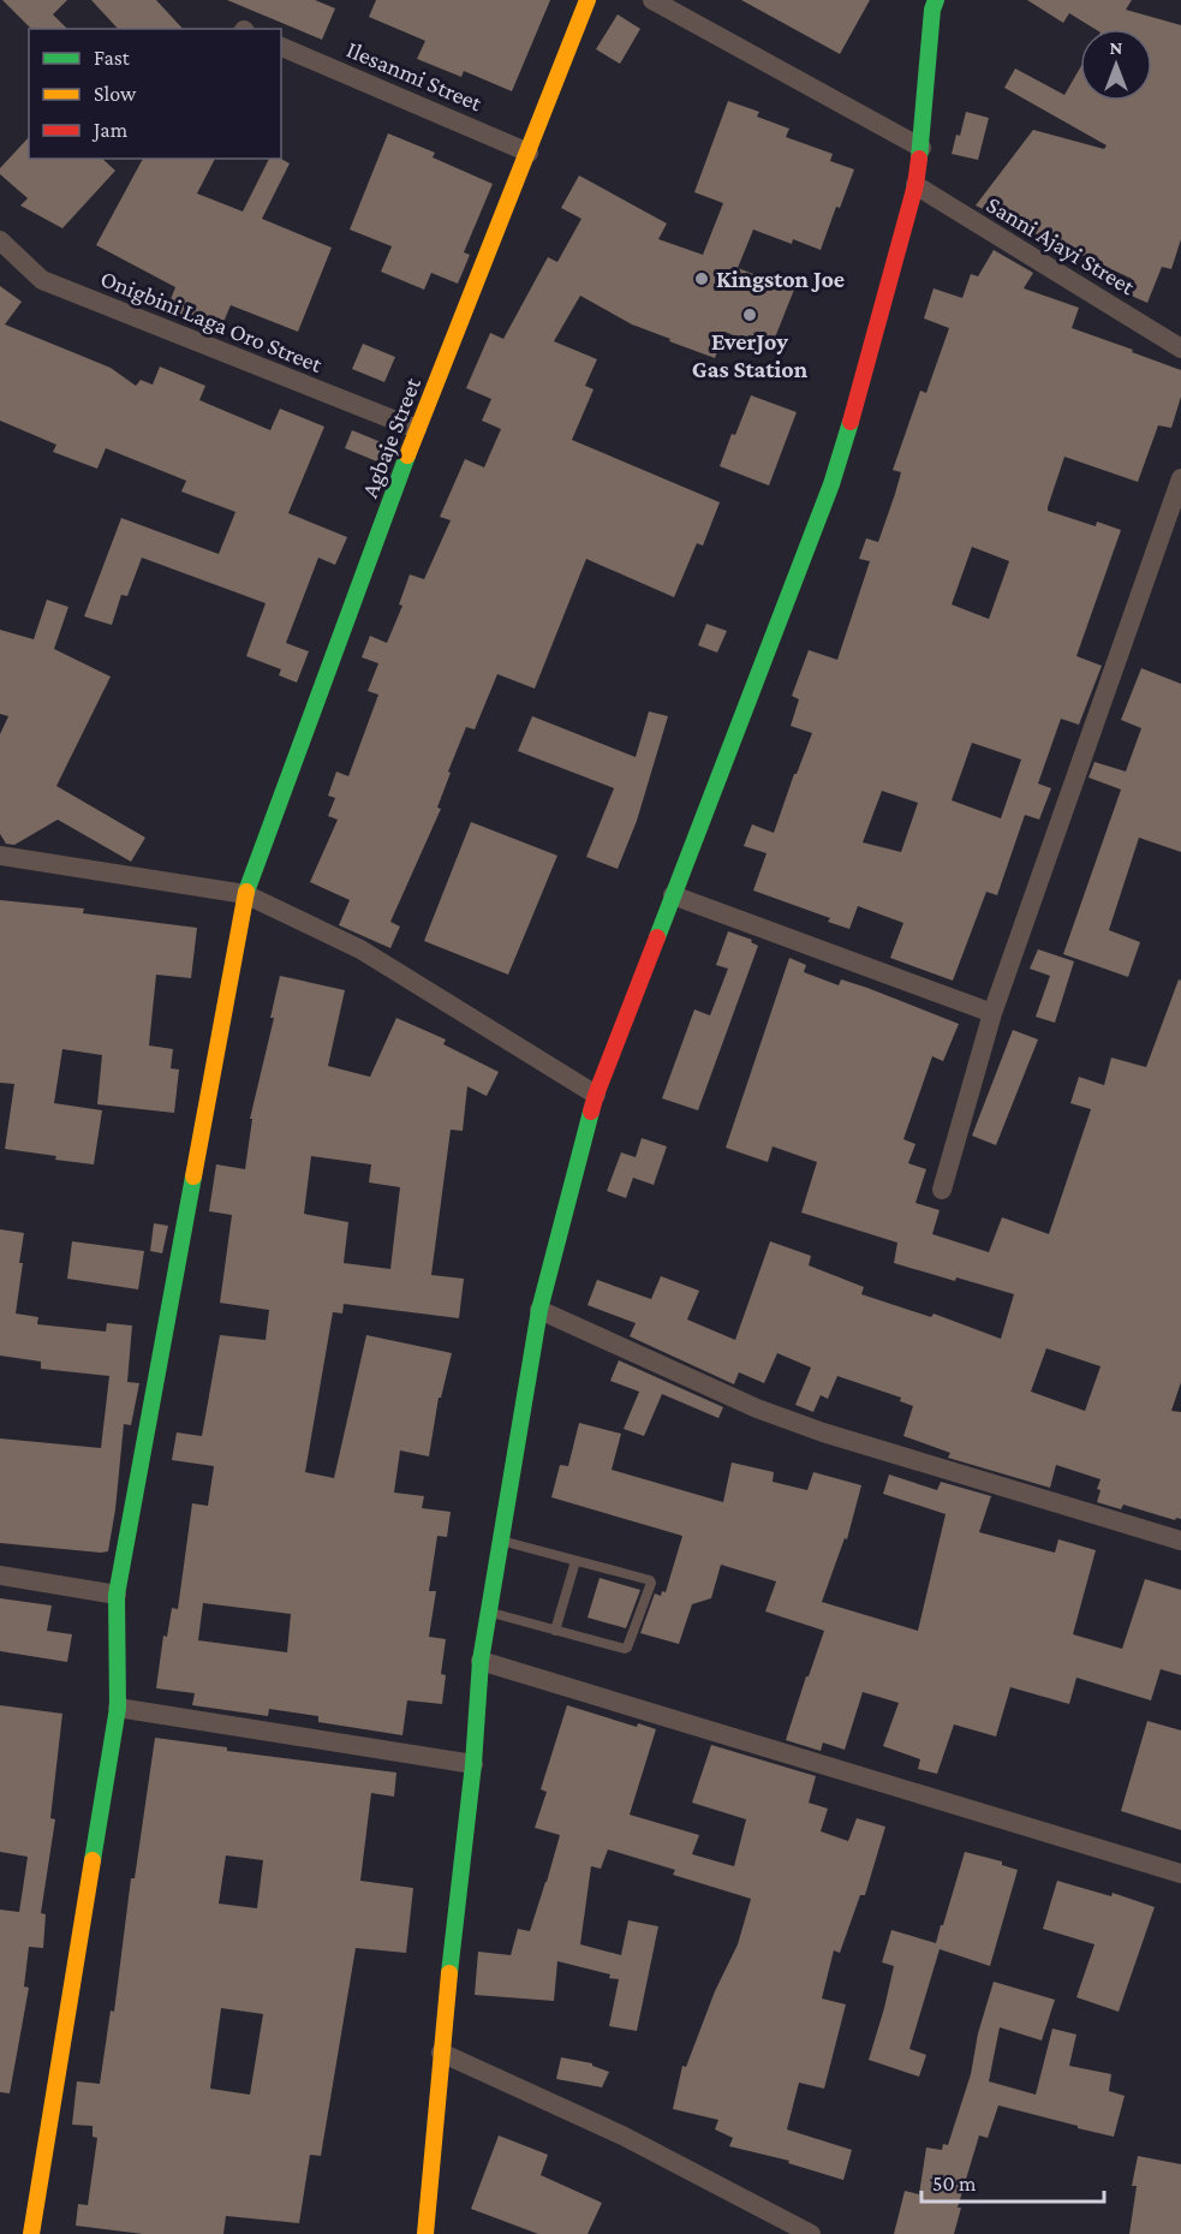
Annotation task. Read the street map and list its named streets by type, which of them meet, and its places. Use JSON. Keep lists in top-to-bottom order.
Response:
{
  "streets": {
    "main road": ["Agbaje Street"],
    "street": ["Ilesanmi Street", "Sanni Ajayi Street", "Onigbini Laga Oro Street"]
  },
  "crossings": [
    ["Ilesanmi Street", "Agbaje Street"],
    ["Onigbini Laga Oro Street", "Agbaje Street"]
  ],
  "places": ["Kingston Joe", "EverJoy Gas Station"],
  "legend": ["Fast", "Slow", "Jam"],
  "scale_bar": "50 m",
  "north": "top"
}
